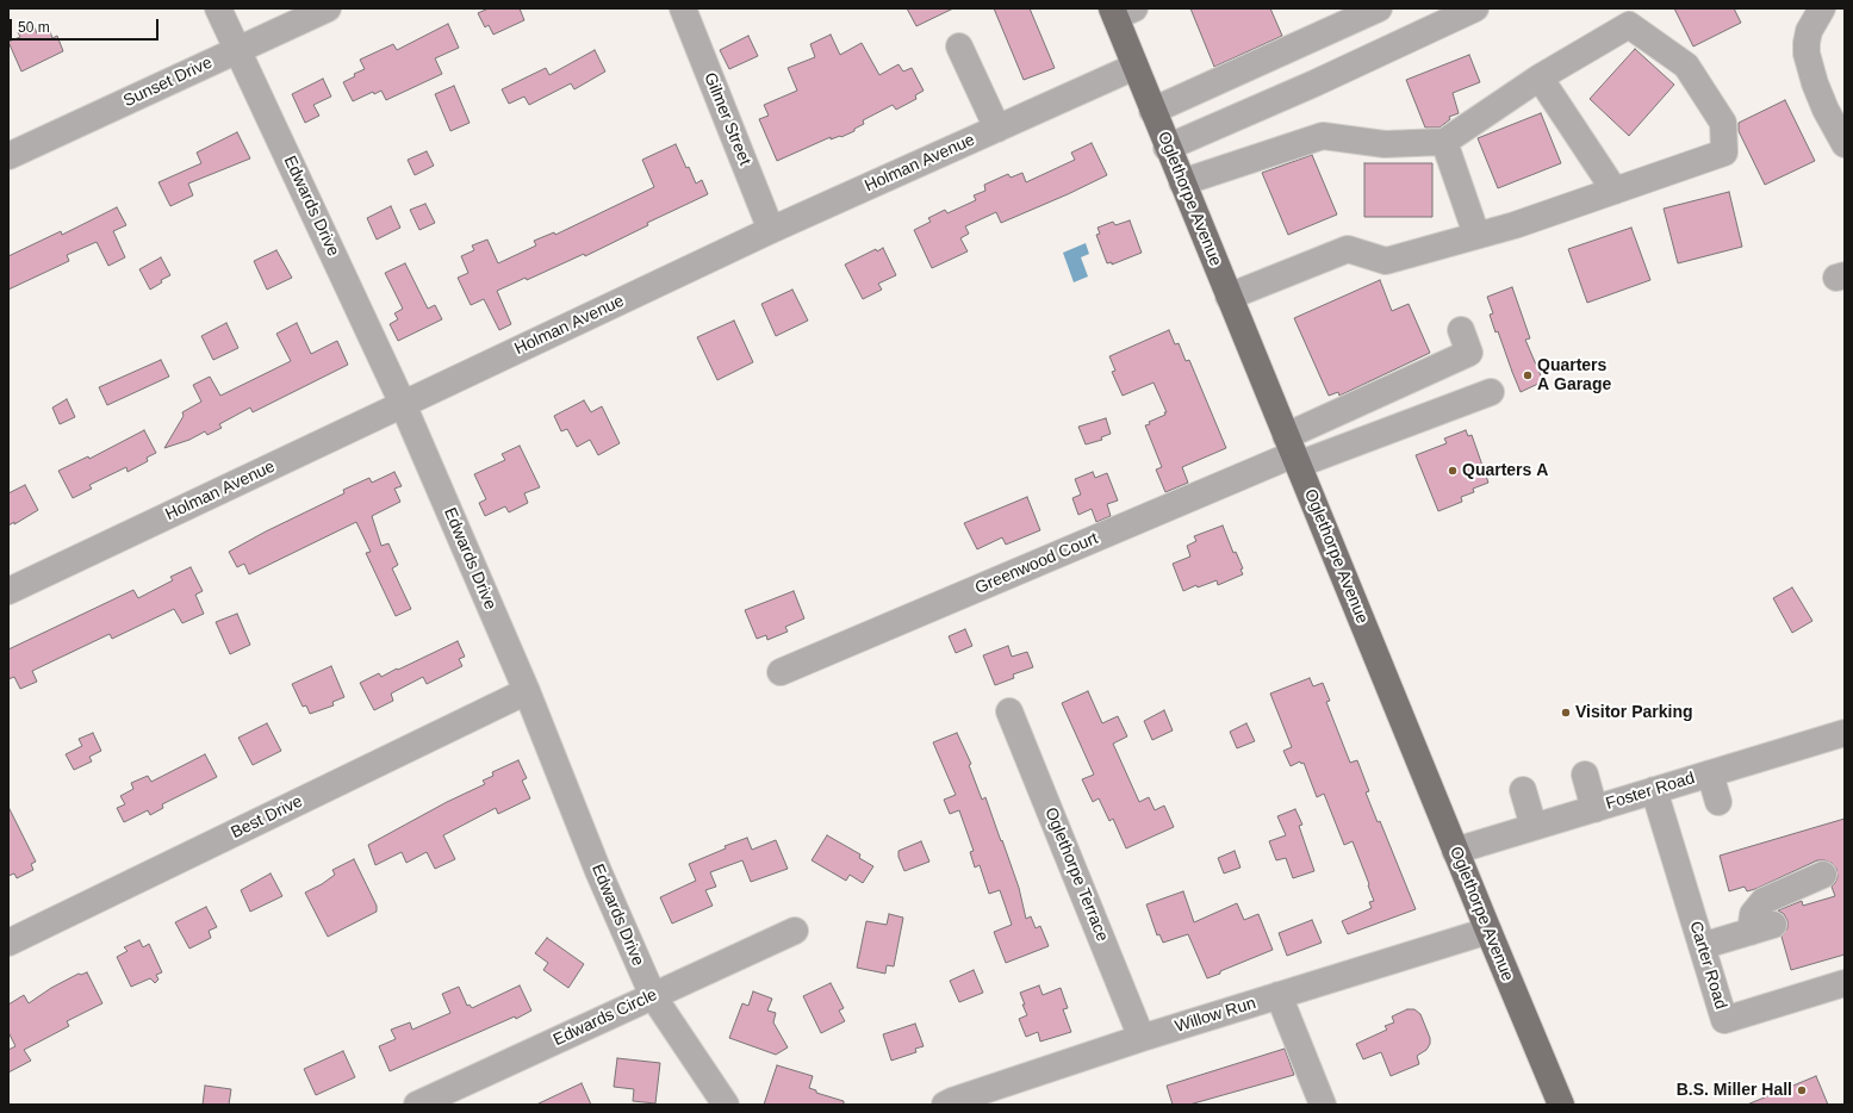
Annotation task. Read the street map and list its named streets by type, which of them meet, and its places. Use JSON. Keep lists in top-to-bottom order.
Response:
{
  "streets": {
    "main road": ["Oglethorpe Avenue"],
    "street": [
      "Sunset Drive",
      "Gilmer Street",
      "Holman Avenue",
      "Edwards Drive",
      "Greenwood Court",
      "Foster Road",
      "Best Drive",
      "Oglethorpe Terrace",
      "Carter Road",
      "Willow Run",
      "Edwards Circle"
    ]
  },
  "crossings": [
    ["Sunset Drive", "Edwards Drive"],
    ["Gilmer Street", "Holman Avenue"],
    ["Holman Avenue", "Oglethorpe Avenue"],
    ["Holman Avenue", "Edwards Drive"],
    ["Oglethorpe Avenue", "Greenwood Court"],
    ["Oglethorpe Avenue", "Foster Road"],
    ["Oglethorpe Avenue", "Willow Run"],
    ["Edwards Drive", "Best Drive"],
    ["Edwards Drive", "Edwards Circle"],
    ["Foster Road", "Carter Road"],
    ["Oglethorpe Terrace", "Willow Run"]
  ],
  "places": [
    "Quarters A Garage",
    "Quarters A",
    "Visitor Parking",
    "B.S. Miller Hall"
  ],
  "scale_bar": "50 m"
}
